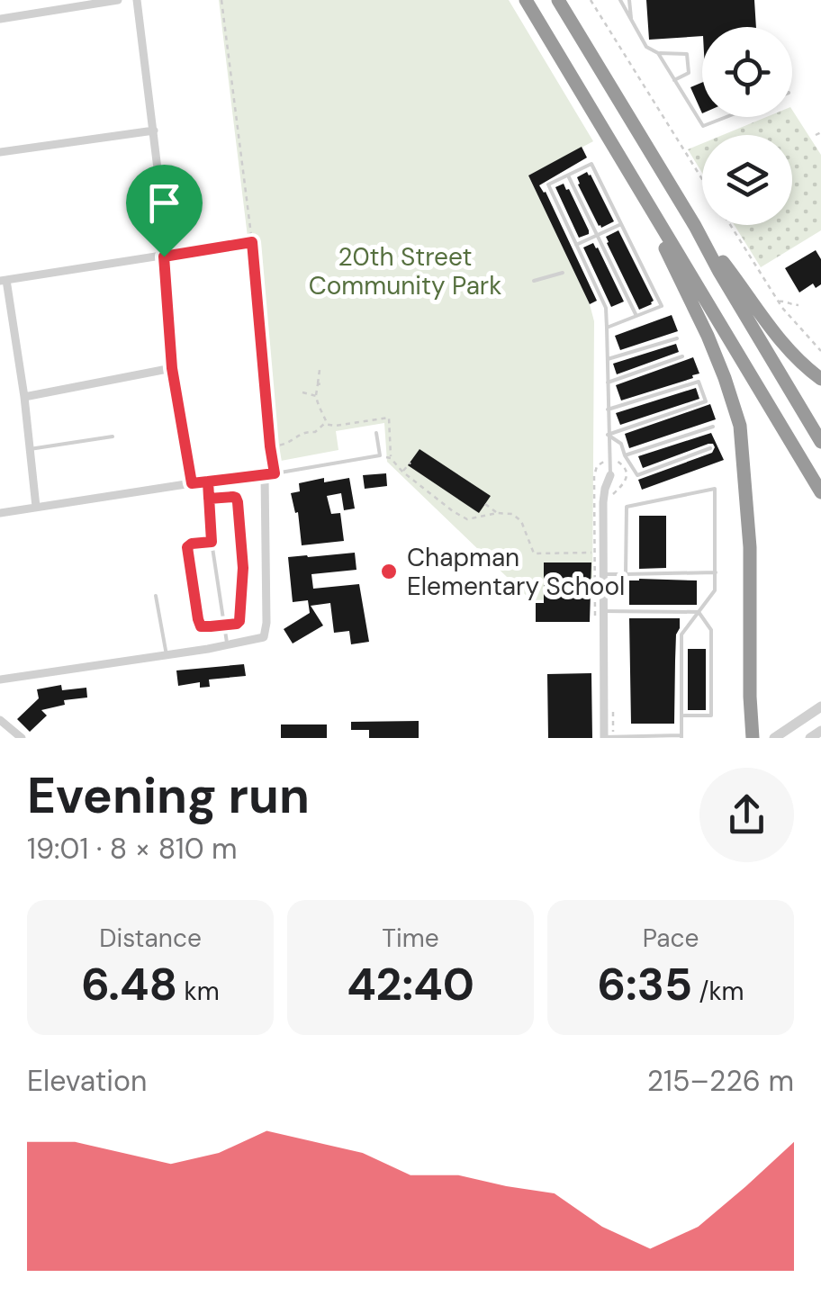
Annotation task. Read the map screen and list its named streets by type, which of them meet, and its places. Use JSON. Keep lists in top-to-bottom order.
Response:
{
  "parks": ["20th Street Community Park"],
  "places": ["Chapman Elementary School"],
  "page": {
    "heading": ["Evening run", "19:01 · 8 × 810 m"],
    "stats": [
      ["Distance", "6.48 km"],
      ["Time", "42:40"],
      ["Pace", "6:35 /km"]
    ],
    "chart": ["Elevation", "215–226 m"]
  }
}
